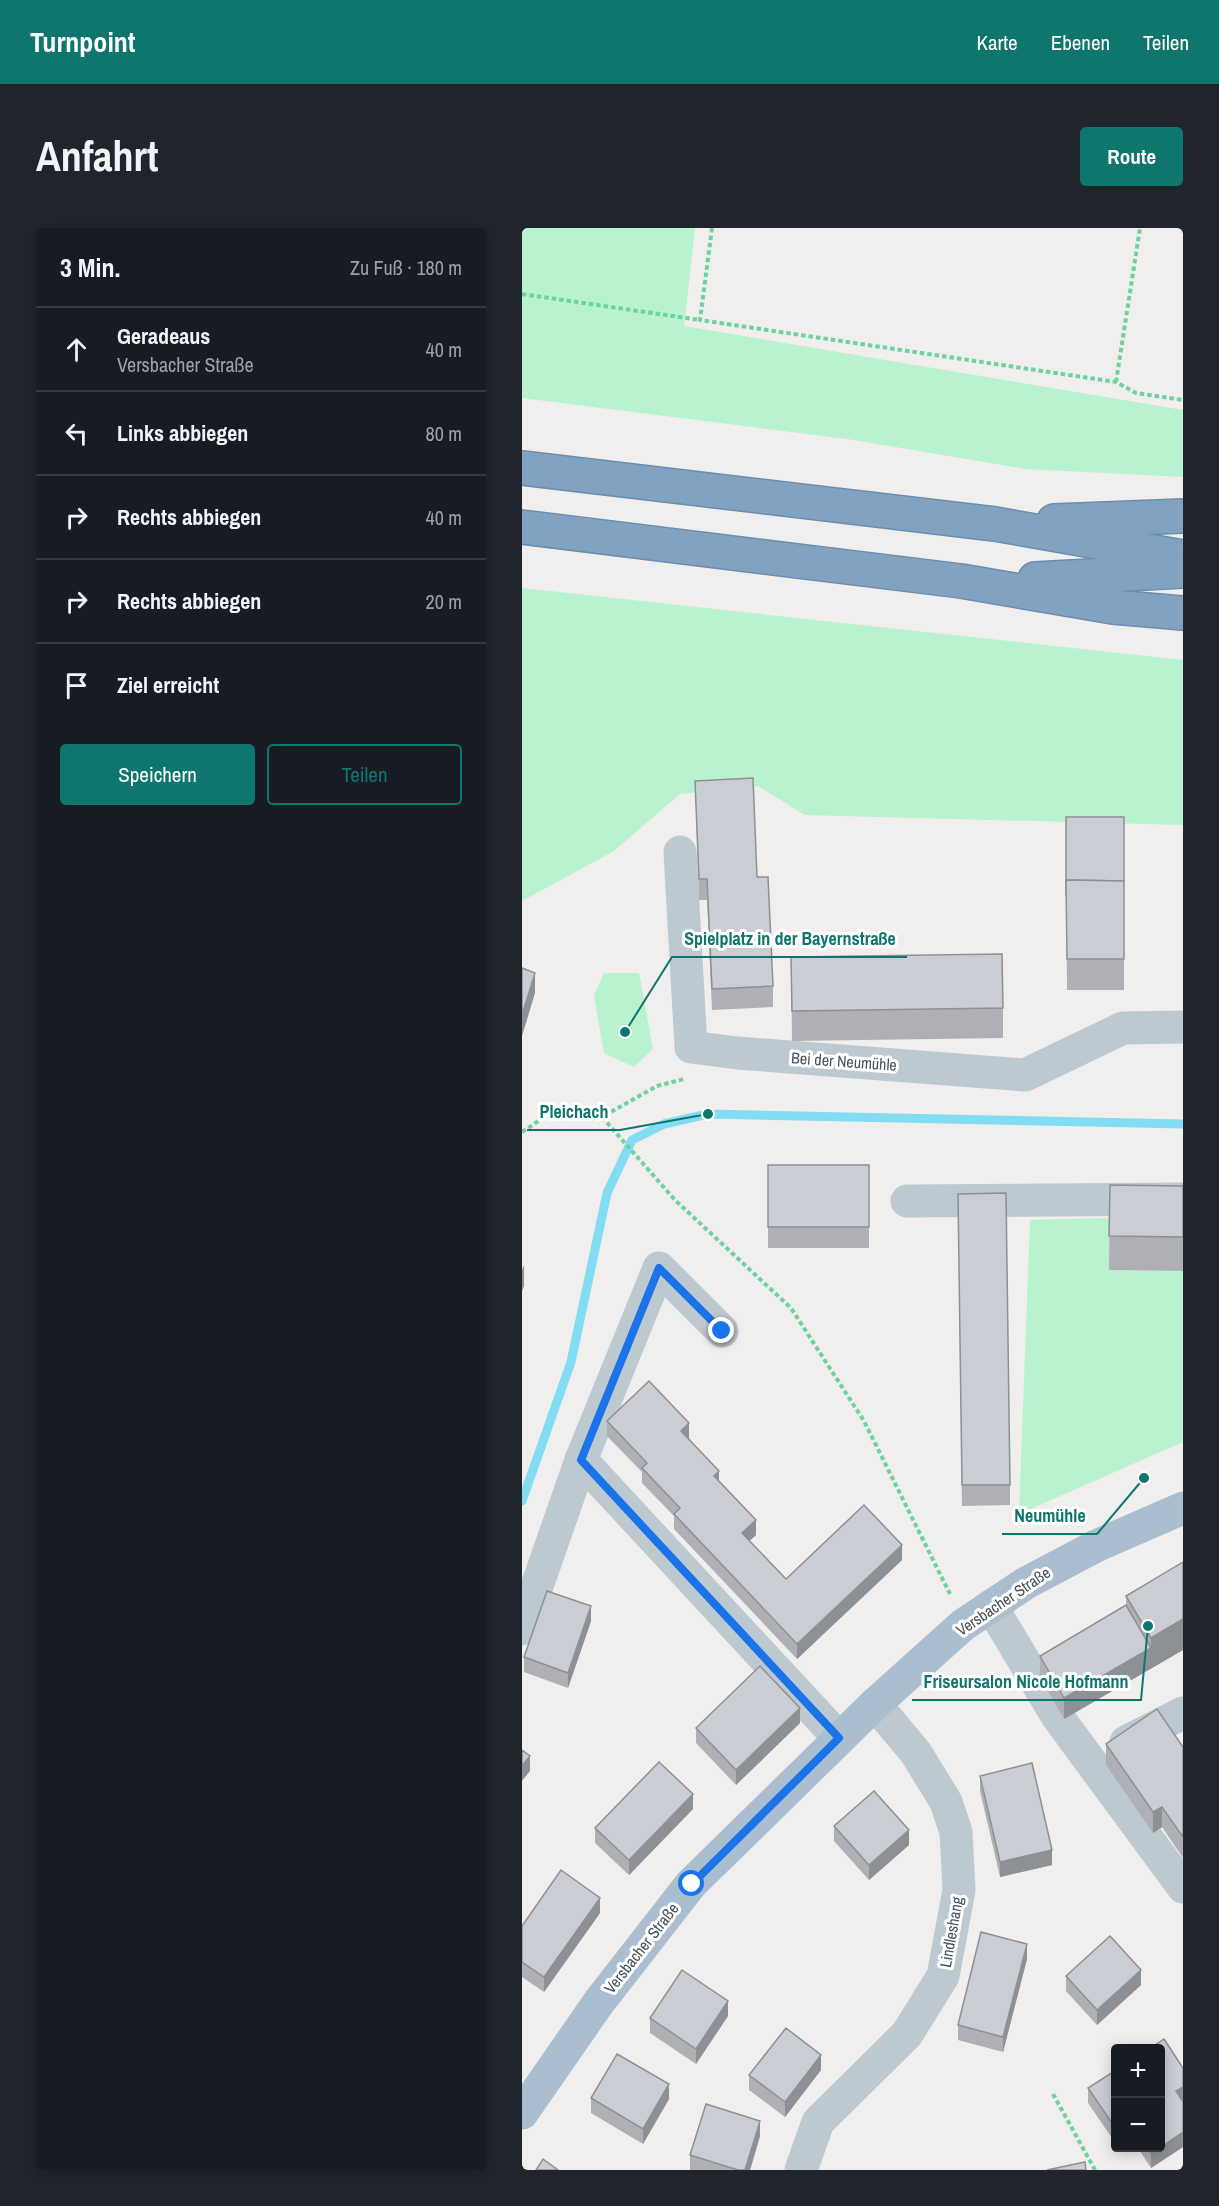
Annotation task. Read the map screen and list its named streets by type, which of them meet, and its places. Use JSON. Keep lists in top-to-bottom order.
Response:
{
  "streets": {
    "main road": ["Versbacher Straße"],
    "street": ["Bei der Neumühle", "Lindleshang"]
  },
  "crossings": [
    ["Versbacher Straße", "Lindleshang"]
  ],
  "places": [
    "Spielplatz in der Bayernstraße",
    "Pleichach",
    "Neumühle",
    "Friseursalon Nicole Hofmann"
  ],
  "page": {
    "header": "Turnpoint",
    "nav": ["Karte", "Ebenen", "Teilen"],
    "buttons": [
      "Route",
      ["Speichern", "Teilen"]
    ],
    "title": "Anfahrt",
    "heading": ["3 Min.", "Zu Fuß · 180 m"],
    "list": [
      ["Geradeaus", "Versbacher Straße", "40 m"],
      ["Links abbiegen", "80 m"],
      ["Rechts abbiegen", "40 m"],
      ["Rechts abbiegen", "20 m"],
      "Ziel erreicht"
    ],
    "map_buttons": ["+", "−"]
  }
}
